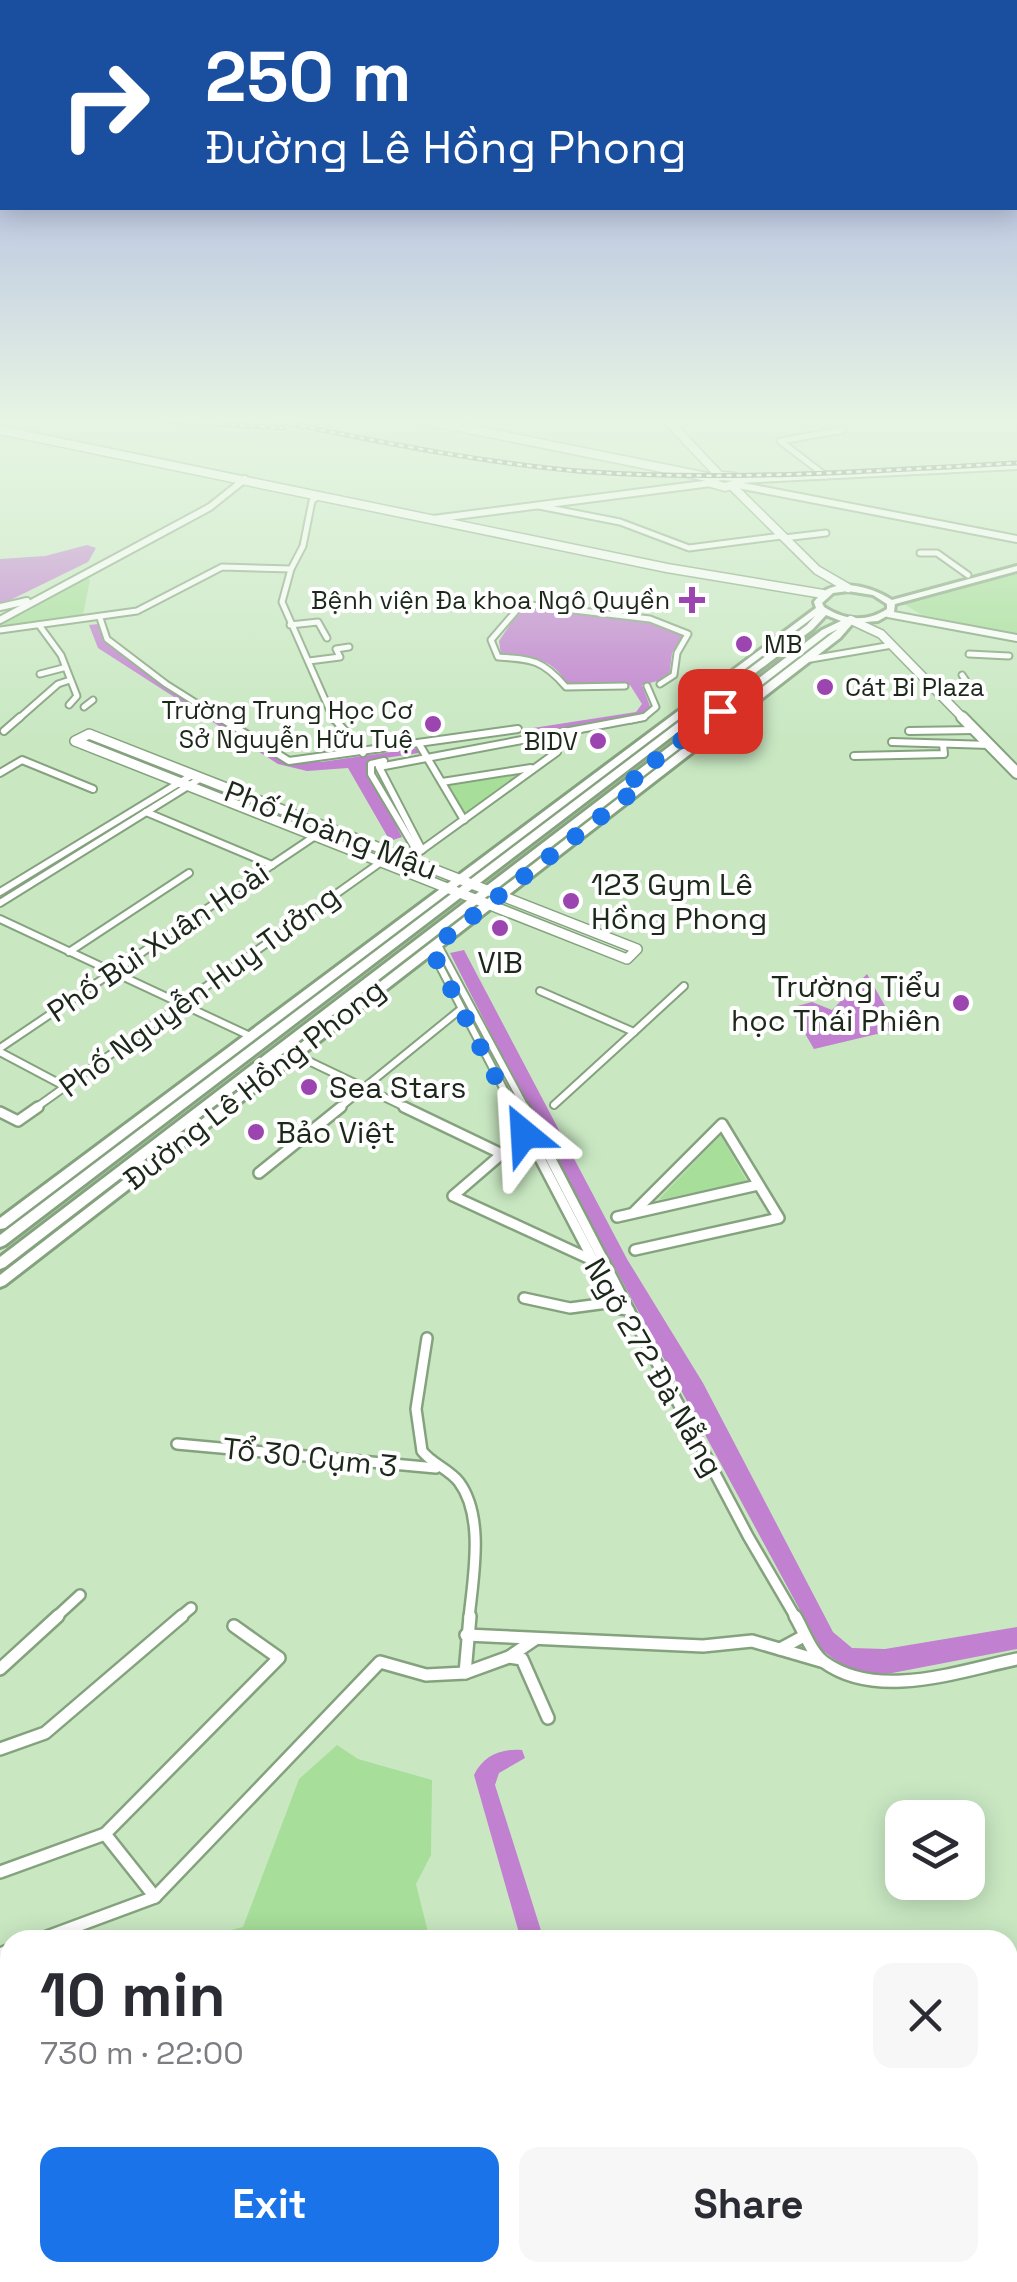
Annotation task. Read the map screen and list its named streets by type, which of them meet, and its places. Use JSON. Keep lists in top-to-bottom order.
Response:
{
  "streets": {
    "main road": ["Đường Lê Hồng Phong"],
    "street": [
      "Phố Hoàng Mậu",
      "Phố Bùi Xuân Hoài",
      "Phố Nguyễn Huy Tưởng",
      "Ngõ 272 Đà Nẵng",
      "Tổ 30 Cụm 3"
    ]
  },
  "crossings": [
    ["Phố Hoàng Mậu", "Phố Bùi Xuân Hoài"],
    ["Phố Hoàng Mậu", "Phố Nguyễn Huy Tưởng"],
    ["Phố Hoàng Mậu", "Đường Lê Hồng Phong"],
    ["Đường Lê Hồng Phong", "Ngõ 272 Đà Nẵng"]
  ],
  "places": {
    "health": ["Bệnh viện Đa khoa Ngô Quyền"],
    "other": [
      "MB",
      "Cát Bi Plaza",
      "Trường Trung Học Cơ Sở Nguyễn Hữu Tuệ",
      "BIDV",
      "123 Gym Lê Hồng Phong",
      "VIB",
      "Trường Tiểu học Thái Phiên",
      "Sea Stars",
      "Bảo Việt"
    ]
  },
  "page": {
    "turn": ["250 m", "Đường Lê Hồng Phong"],
    "heading": ["10 min", "730 m · 22:00"],
    "buttons": ["Exit", "Share"]
  }
}
